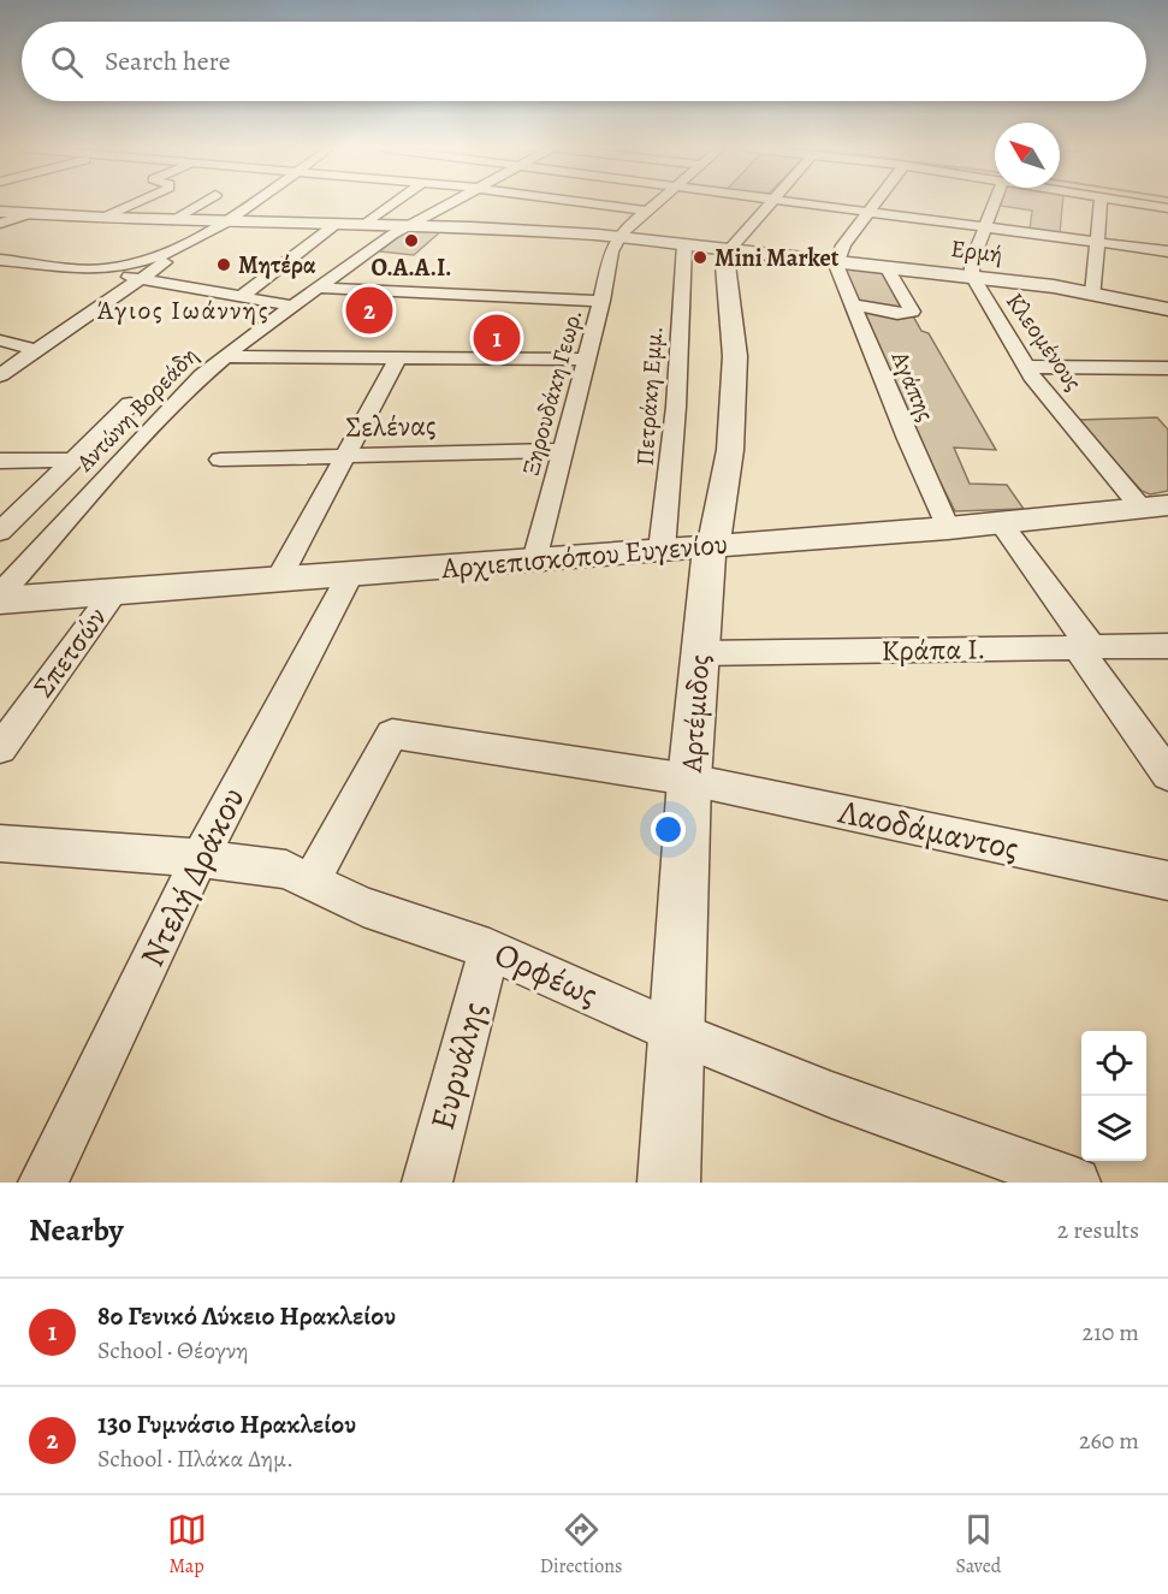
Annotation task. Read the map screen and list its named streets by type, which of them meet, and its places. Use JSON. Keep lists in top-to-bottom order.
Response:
{
  "streets": {
    "street": [
      "Ερμή",
      "Κλεομένους",
      "Αγάπης",
      "Ξηρουδάκη Γεωρ.",
      "Πετράκη Εμμ.",
      "Αντώνη Βορεάδη",
      "Σελένας",
      "Αρχιεπισκόπου Ευγενίου",
      "Κράπα Ι.",
      "Σπετσών",
      "Αρτέμιδος",
      "Λαοδάμαντος",
      "Ντελή Δράκου",
      "Ορφέως",
      "Ευρυάλης"
    ]
  },
  "crossings": [
    ["Ερμή", "Κλεομένους"],
    ["Ερμή", "Αγάπης"],
    ["Ερμή", "Ξηρουδάκη Γεωρ."],
    ["Ερμή", "Πετράκη Εμμ."],
    ["Ερμή", "Αντώνη Βορεάδη"],
    ["Ερμή", "Αρτέμιδος"],
    ["Κλεομένους", "Αρχιεπισκόπου Ευγενίου"],
    ["Αγάπης", "Αρχιεπισκόπου Ευγενίου"],
    ["Ξηρουδάκη Γεωρ.", "Σελένας"],
    ["Ξηρουδάκη Γεωρ.", "Αρχιεπισκόπου Ευγενίου"],
    ["Πετράκη Εμμ.", "Αρχιεπισκόπου Ευγενίου"],
    ["Αρχιεπισκόπου Ευγενίου", "Σπετσών"],
    ["Αρχιεπισκόπου Ευγενίου", "Αρτέμιδος"],
    ["Αρχιεπισκόπου Ευγενίου", "Ντελή Δράκου"],
    ["Κράπα Ι.", "Αρτέμιδος"],
    ["Αρτέμιδος", "Λαοδάμαντος"],
    ["Αρτέμιδος", "Ορφέως"],
    ["Ντελή Δράκου", "Ορφέως"],
    ["Ορφέως", "Ευρυάλης"]
  ],
  "districts": ["Άγιος Ιωάννης"],
  "places": ["Ο.Α.Α.Ι.", "Mini Market", "Μητέρα"],
  "north": "top left",
  "page": {
    "search": "Search here",
    "pins": ["2", "1"],
    "heading": ["Nearby", "2 results"],
    "list": [
      {
        "mark": "1",
        "name": "8ο Γενικό Λύκειο Ηρακλείου",
        "note": "School · Θέογνη",
        "value": "210 m"
      },
      {
        "mark": "2",
        "name": "13o Γυμνάσιο Ηρακλείου",
        "note": "School · Πλάκα Δημ.",
        "value": "260 m"
      }
    ],
    "nav": ["Map", "Directions", "Saved"]
  }
}
